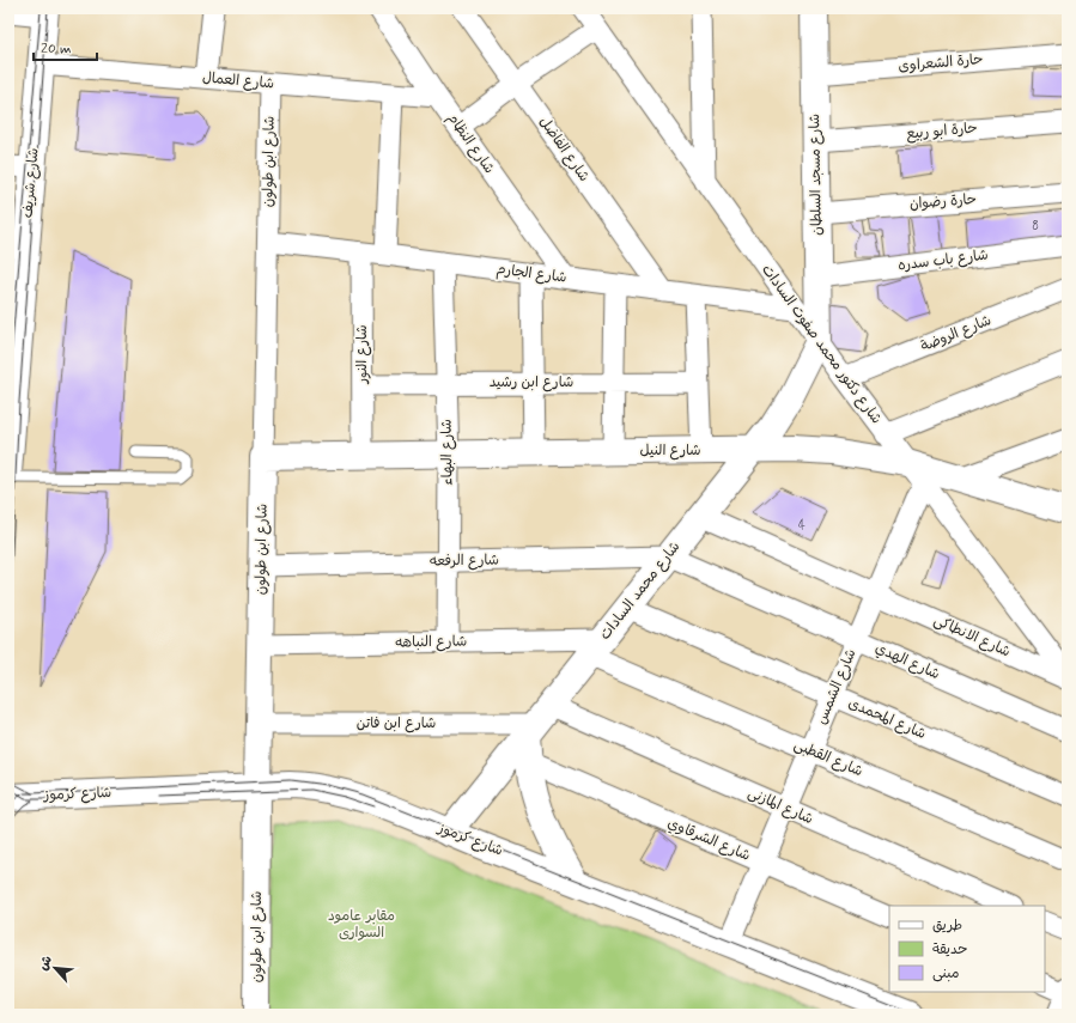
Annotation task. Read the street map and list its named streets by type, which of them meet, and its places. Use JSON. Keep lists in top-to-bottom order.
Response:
{
  "streets": {
    "main road": [
      "شارع ابن طولون",
      "شارع مسجد السلطان",
      "شارع شريف",
      "شارع النيل",
      "شارع محمد السادات",
      "شارع كرموز"
    ],
    "street": [
      "حارة الشعراوى",
      "شارع العمال",
      "حارة ابو ربيع",
      "شارع النظام",
      "شارع الفاضل",
      "حارة رضوان",
      "شارع باب سدره",
      "شارع الجارم",
      "شارع الروضة",
      "شارع دكتور محمد صفوت السادات",
      "شارع النور",
      "شارع ابن رشيد",
      "شارع البهاء",
      "شارع الرفعه",
      "شارع الانطاكى",
      "شارع النباهه",
      "شارع الهدي",
      "شارع الشمس",
      "شارع المحمدى",
      "شارع ابن فاتن",
      "شارع القطبى",
      "شارع المازنى",
      "شارع الشرقاوي"
    ]
  },
  "crossings": [
    ["حارة الشعراوى", "شارع مسجد السلطان"],
    ["شارع العمال", "شارع النظام"],
    ["شارع العمال", "شارع ابن طولون"],
    ["شارع العمال", "شارع شريف"],
    ["حارة ابو ربيع", "شارع مسجد السلطان"],
    ["شارع النظام", "شارع الجارم"],
    ["شارع الفاضل", "شارع الجارم"],
    ["شارع ابن طولون", "شارع الجارم"],
    ["شارع ابن طولون", "شارع النيل"],
    ["شارع ابن طولون", "شارع الرفعه"],
    ["شارع ابن طولون", "شارع النباهه"],
    ["شارع ابن طولون", "شارع ابن فاتن"],
    ["شارع ابن طولون", "شارع كرموز"],
    ["شارع مسجد السلطان", "حارة رضوان"],
    ["شارع مسجد السلطان", "شارع باب سدره"],
    ["شارع مسجد السلطان", "شارع دكتور محمد صفوت السادات"],
    ["شارع مسجد السلطان", "شارع محمد السادات"],
    ["شارع الجارم", "شارع دكتور محمد صفوت السادات"],
    ["شارع الجارم", "شارع النور"],
    ["شارع الجارم", "شارع البهاء"],
    ["شارع الروضة", "شارع دكتور محمد صفوت السادات"],
    ["شارع دكتور محمد صفوت السادات", "شارع النيل"],
    ["شارع دكتور محمد صفوت السادات", "شارع محمد السادات"],
    ["شارع دكتور محمد صفوت السادات", "شارع الانطاكى"],
    ["شارع دكتور محمد صفوت السادات", "شارع الشمس"],
    ["شارع النور", "شارع ابن رشيد"],
    ["شارع النور", "شارع النيل"],
    ["شارع ابن رشيد", "شارع البهاء"],
    ["شارع النيل", "شارع البهاء"],
    ["شارع النيل", "شارع محمد السادات"],
    ["شارع النيل", "شارع الشمس"],
    ["شارع البهاء", "شارع الرفعه"],
    ["شارع البهاء", "شارع النباهه"],
    ["شارع الرفعه", "شارع محمد السادات"],
    ["شارع الرفعه", "شارع الهدي"],
    ["شارع محمد السادات", "شارع الانطاكى"],
    ["شارع محمد السادات", "شارع النباهه"],
    ["شارع محمد السادات", "شارع الهدي"],
    ["شارع محمد السادات", "شارع المحمدى"],
    ["شارع محمد السادات", "شارع ابن فاتن"],
    ["شارع محمد السادات", "شارع القطبى"],
    ["شارع محمد السادات", "شارع كرموز"],
    ["شارع محمد السادات", "شارع المازنى"],
    ["شارع الانطاكى", "شارع الشمس"],
    ["شارع النباهه", "شارع القطبى"],
    ["شارع الهدي", "شارع الشمس"],
    ["شارع الشمس", "شارع المحمدى"],
    ["شارع الشمس", "شارع القطبى"],
    ["شارع الشمس", "شارع كرموز"],
    ["شارع الشمس", "شارع المازنى"],
    ["شارع الشمس", "شارع الشرقاوي"],
    ["شارع ابن فاتن", "شارع المازنى"]
  ],
  "parks": ["مقابر عامود السوارى"],
  "house_numbers": ["8", "4"],
  "legend": ["طريق", "حديقة", "مبنى"],
  "scale_bar": "20 m",
  "north": "top left"
}
